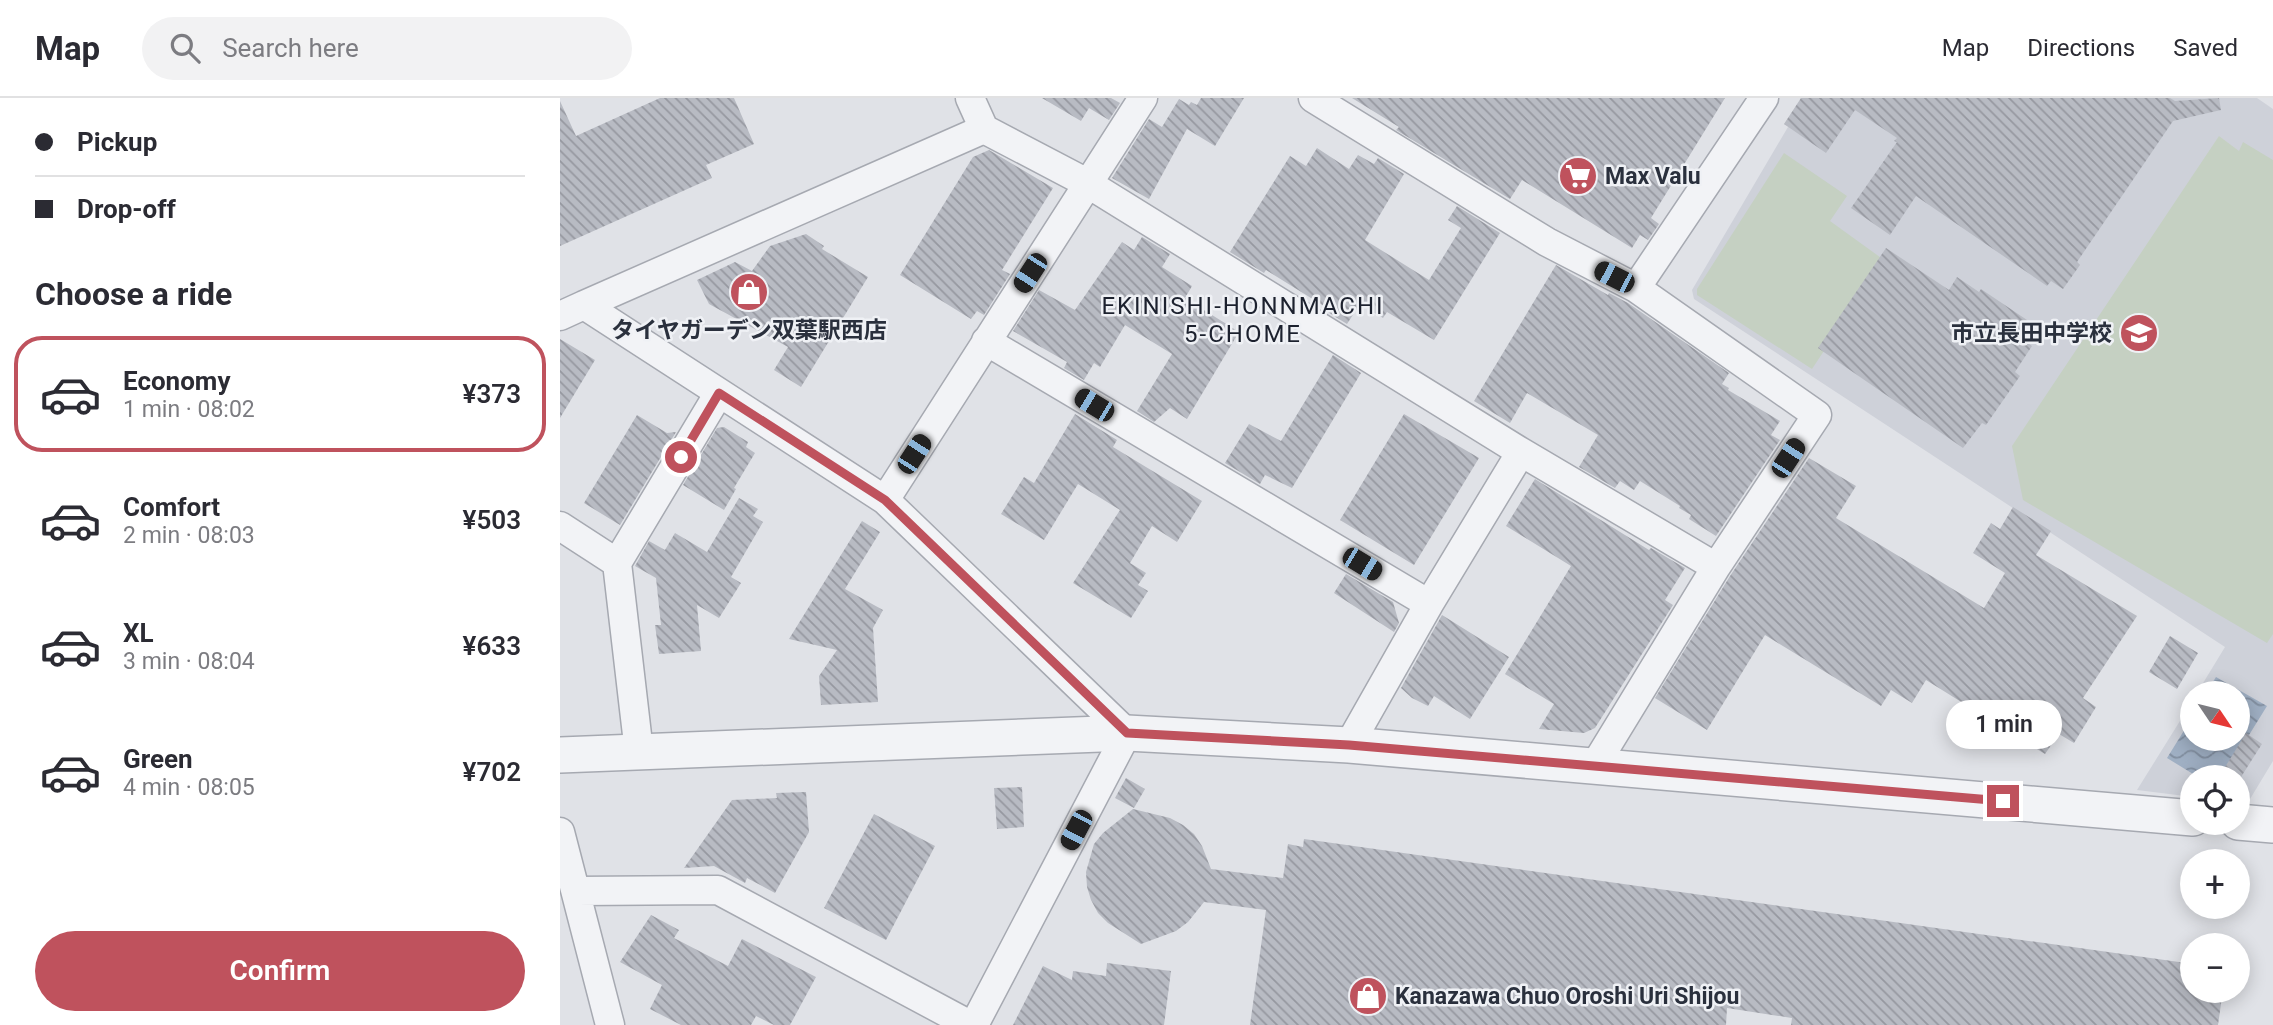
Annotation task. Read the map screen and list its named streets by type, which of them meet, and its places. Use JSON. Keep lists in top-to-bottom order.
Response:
{
  "districts": ["EKINISHI-HONNMACHI 5-CHOME"],
  "places": {
    "supermarket": ["Max Valu"],
    "shop": ["タイヤガーデン双葉駅西店", "Kanazawa Chuo Oroshi Uri Shijou"],
    "school or university": ["市立長田中学校"]
  },
  "north": "bottom right",
  "page": {
    "header": "Map",
    "search": "Search here",
    "nav": ["Map", "Directions", "Saved"],
    "banner": ["Pickup", "Drop-off"],
    "heading": "Choose a ride",
    "list": [
      {
        "name": "Economy",
        "note": "1 min · 08:02",
        "value": "¥373"
      },
      {
        "name": "Comfort",
        "note": "2 min · 08:03",
        "value": "¥503"
      },
      {
        "name": "XL",
        "note": "3 min · 08:04",
        "value": "¥633"
      },
      {
        "name": "Green",
        "note": "4 min · 08:05",
        "value": "¥702"
      }
    ],
    "map_buttons": ["+", "−"],
    "bubble": "1 min",
    "buttons": "Confirm"
  }
}
